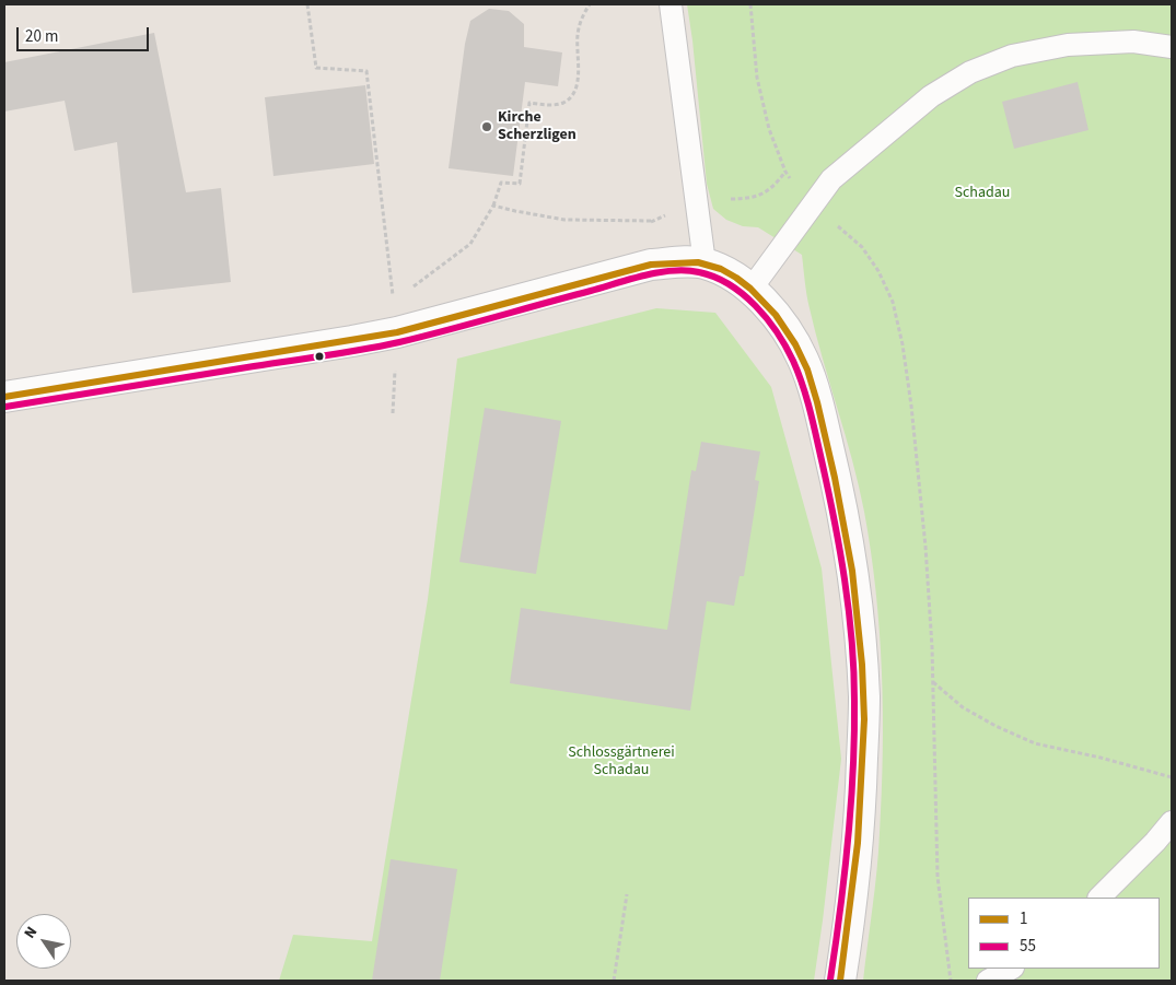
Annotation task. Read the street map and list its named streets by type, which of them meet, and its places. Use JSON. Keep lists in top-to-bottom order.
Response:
{
  "parks": ["Schadau", "Schlossgärtnerei Schadau"],
  "places": ["Kirche Scherzligen"],
  "lines": ["transit line 1", "transit line 55"],
  "legend": ["1", "55"],
  "scale_bar": "20 m",
  "north": "top left"
}
